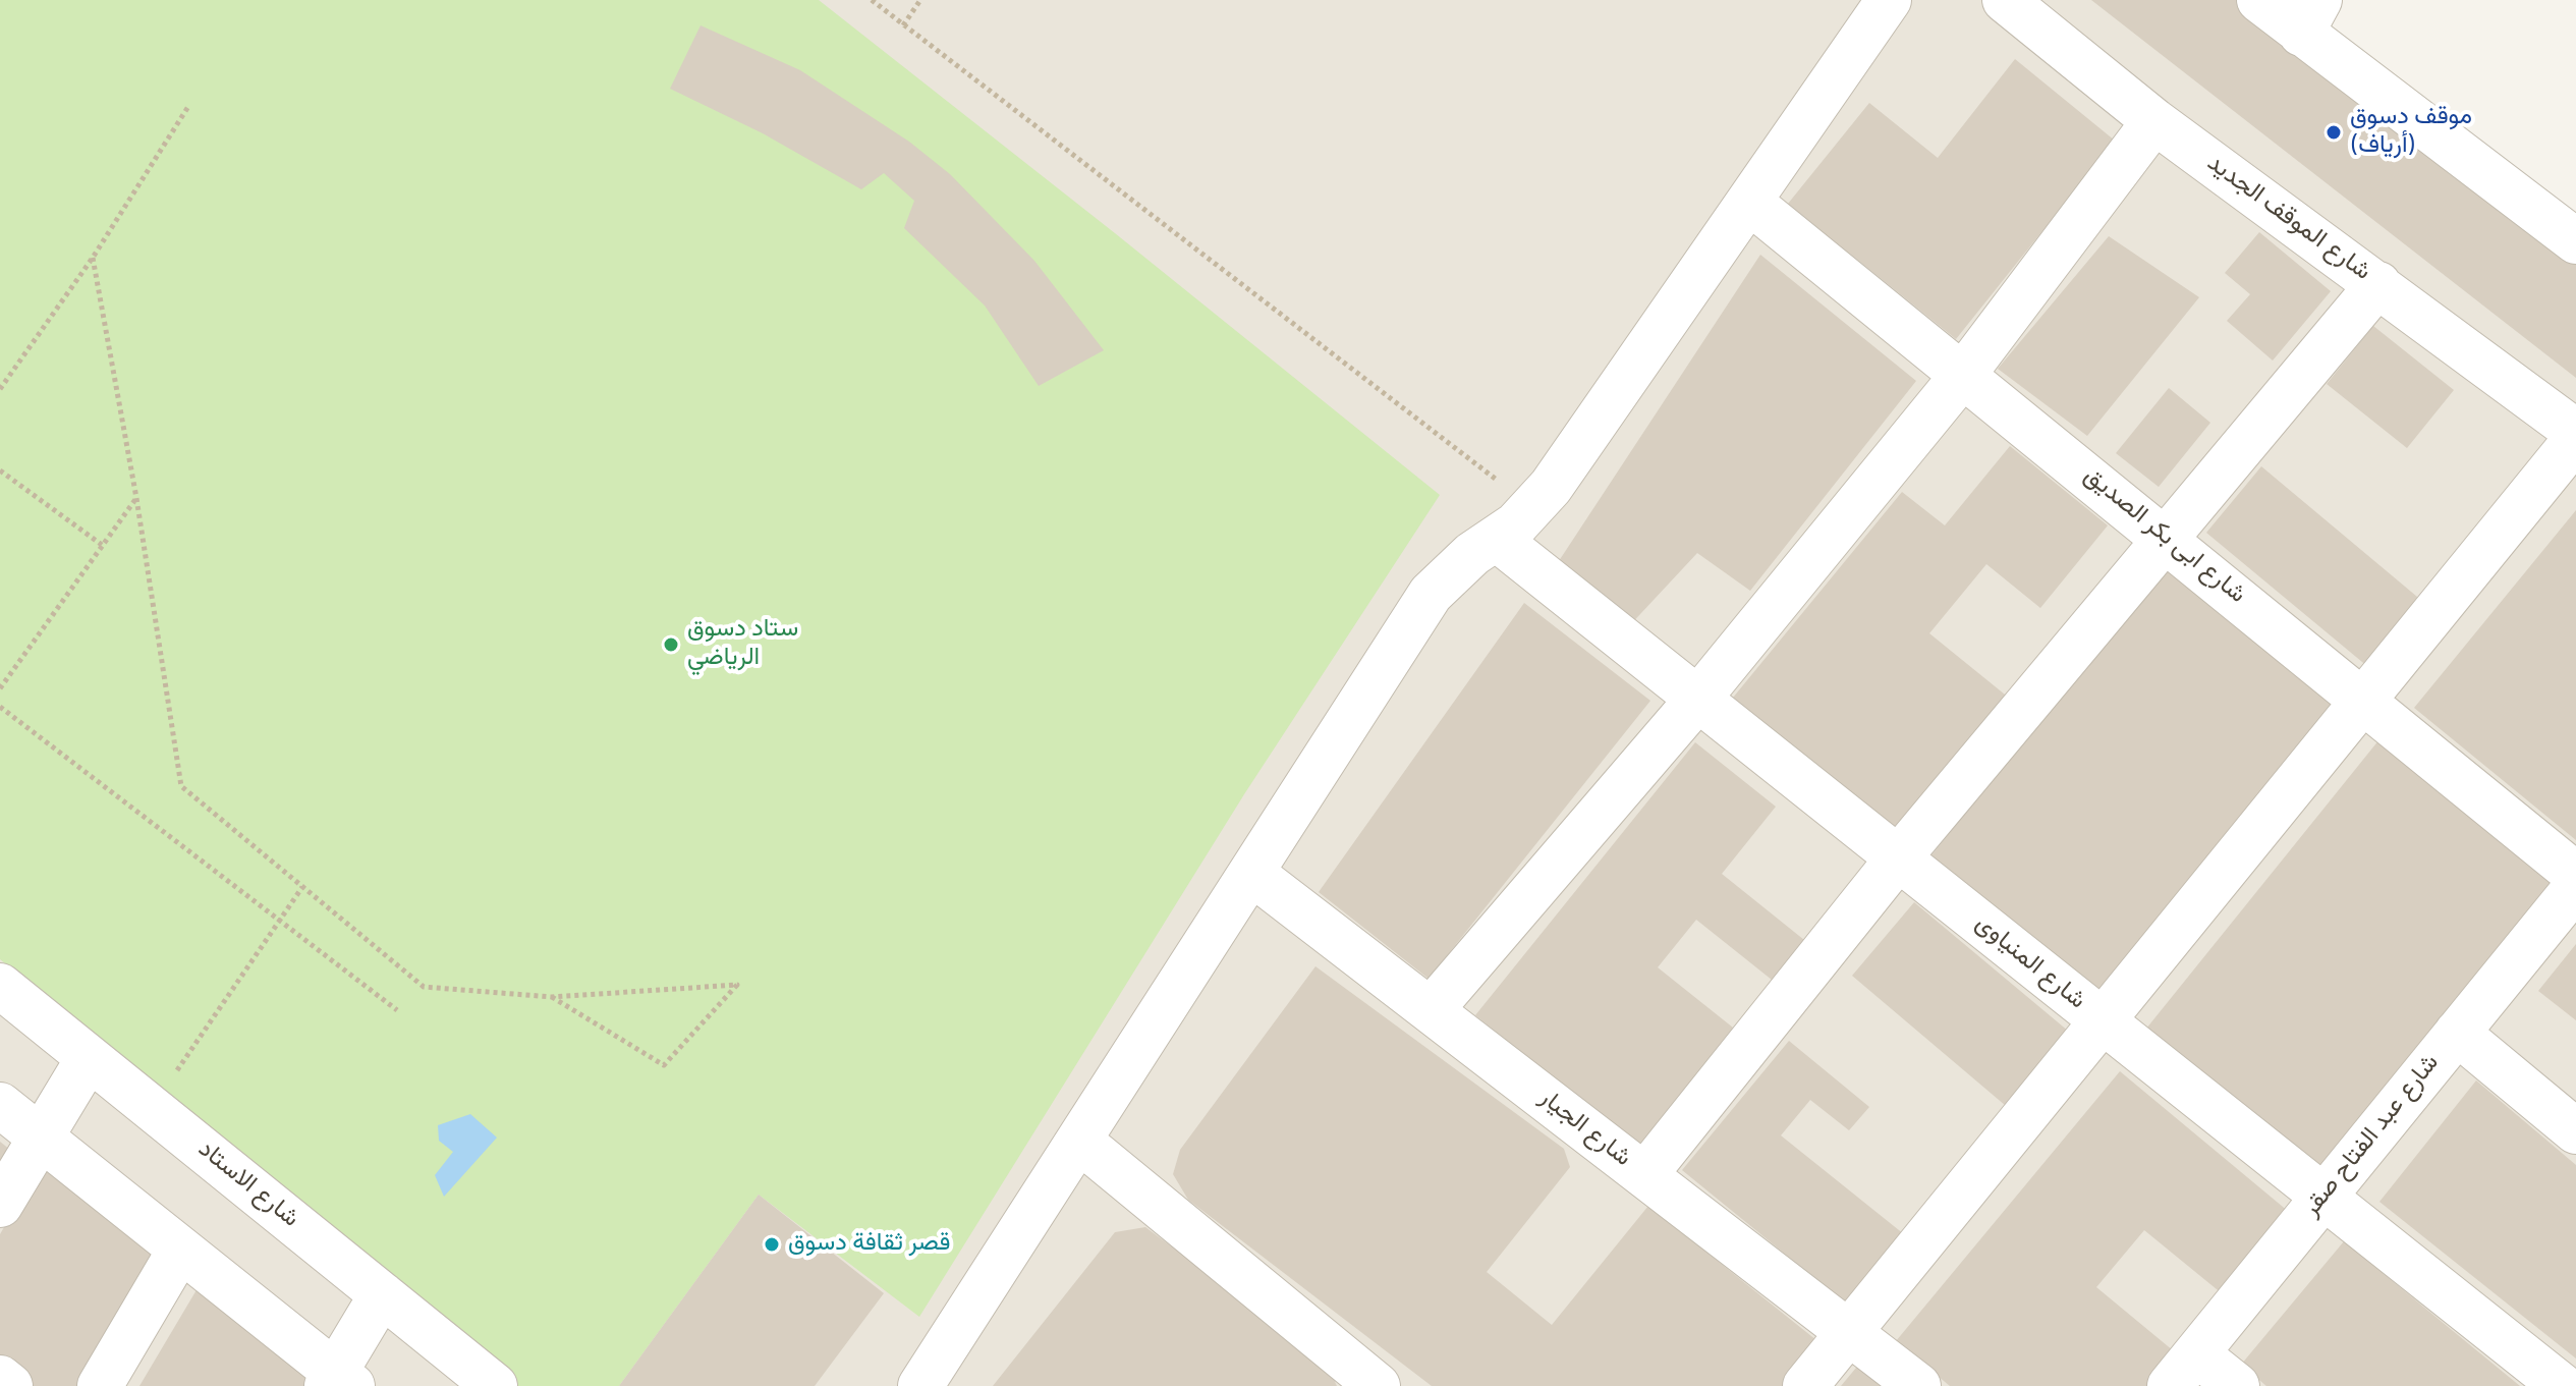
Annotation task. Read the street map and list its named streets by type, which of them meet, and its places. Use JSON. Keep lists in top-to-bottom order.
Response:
{
  "streets": {
    "street": [
      "شارع الموقف الجديد",
      "شارع ابى بكر الصديق",
      "شارع المنياوى",
      "شارع الجيار",
      "شارع عبد الفتاح صقر",
      "شارع الاستاد"
    ]
  },
  "crossings": [
    ["شارع المنياوى", "شارع عبد الفتاح صقر"]
  ],
  "places": ["موقف دسوق (أرياف)", "ستاد دسوق الرياضي", "قصر ثقافة دسوق"]
}
